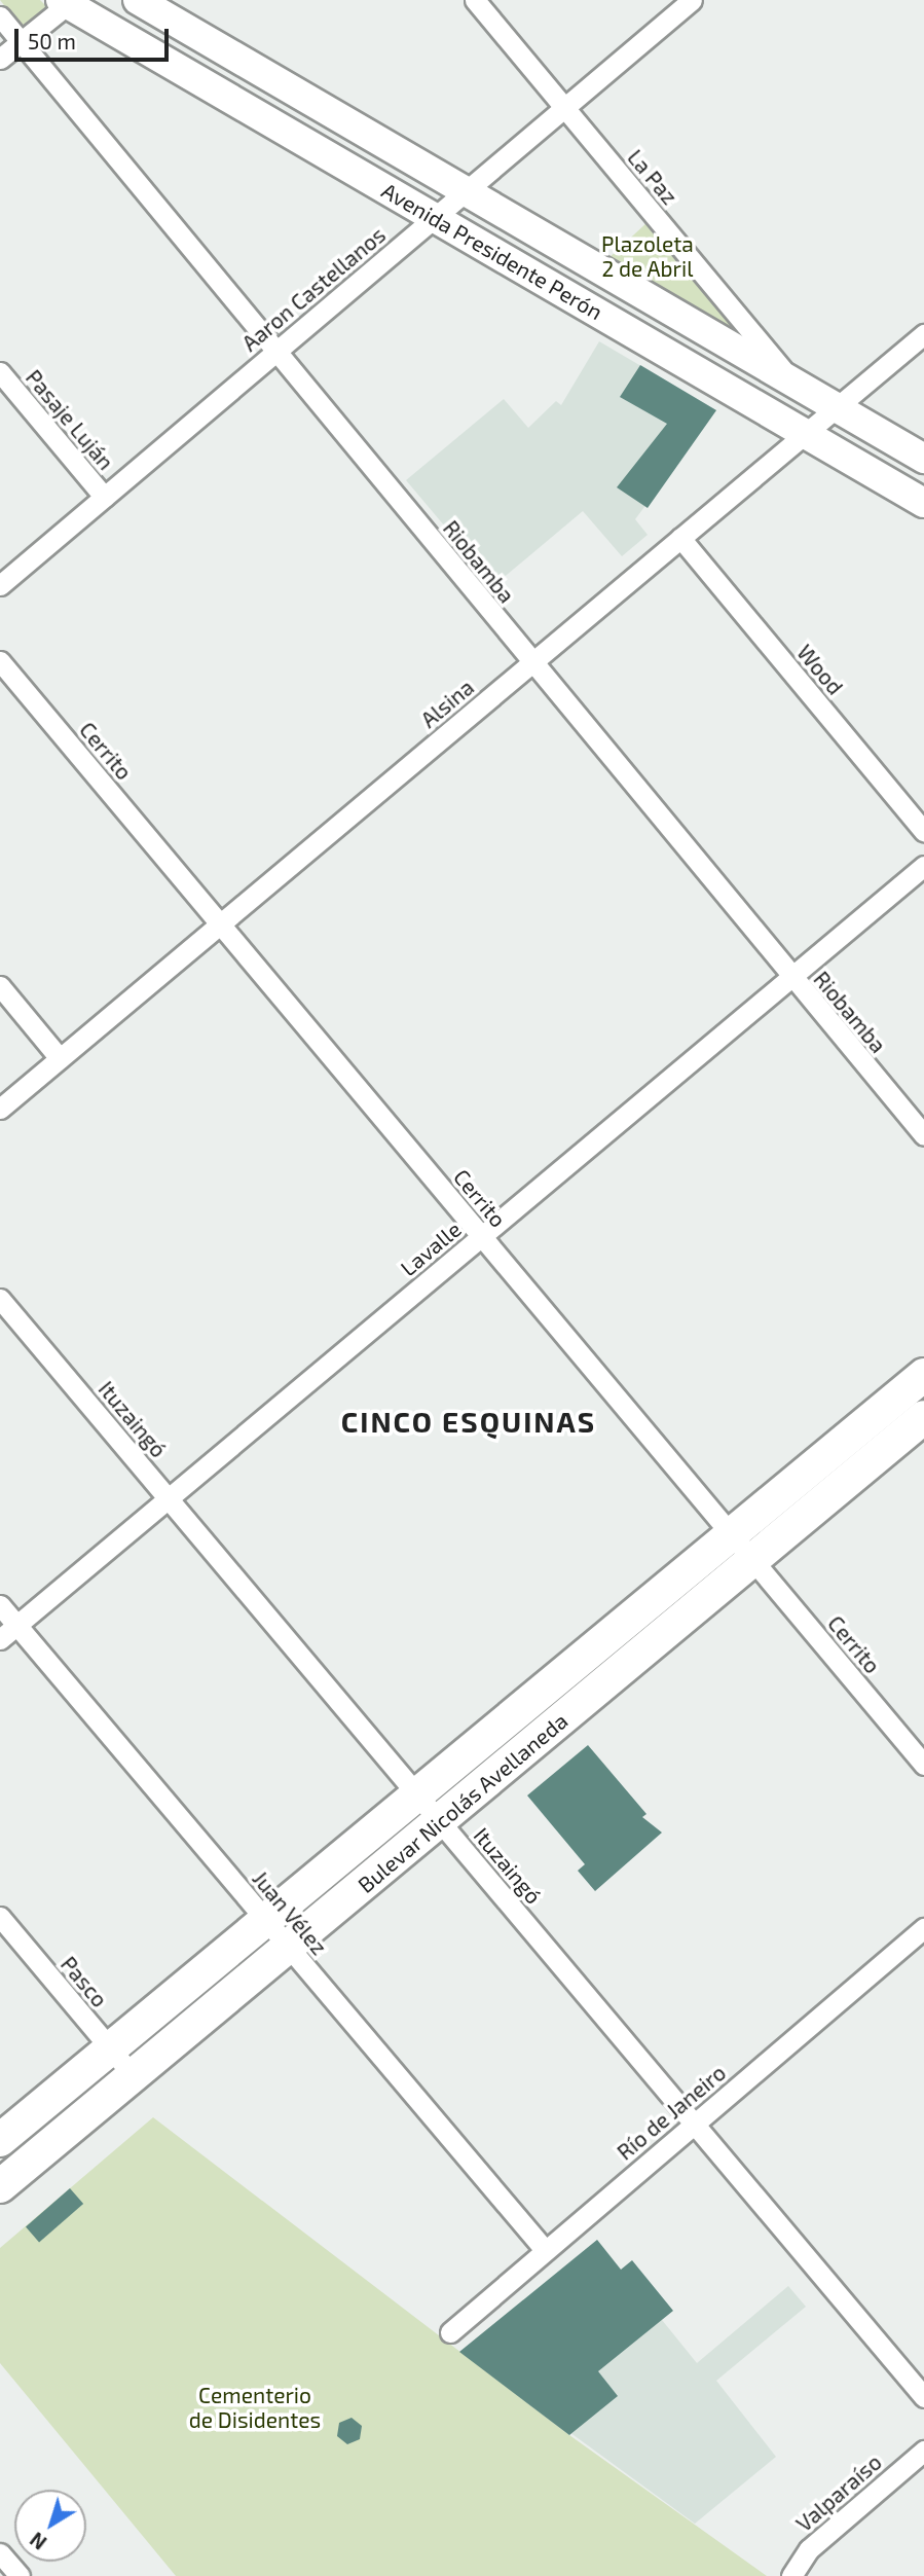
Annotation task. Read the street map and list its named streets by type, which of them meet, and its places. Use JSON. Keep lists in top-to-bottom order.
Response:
{
  "streets": {
    "main road": ["Avenida Presidente Perón", "Bulevar Nicolás Avellaneda"],
    "street": [
      "La Paz",
      "Aaron Castellanos",
      "Pasaje Luján",
      "Riobamba",
      "Wood",
      "Alsina",
      "Cerrito",
      "Lavalle",
      "Ituzaingó",
      "Juan Vélez",
      "Pasco",
      "Río de Janeiro",
      "Valparaíso"
    ]
  },
  "crossings": [
    ["La Paz", "Avenida Presidente Perón"],
    ["La Paz", "Aaron Castellanos"],
    ["Avenida Presidente Perón", "Aaron Castellanos"],
    ["Avenida Presidente Perón", "Alsina"],
    ["Aaron Castellanos", "Pasaje Luján"],
    ["Aaron Castellanos", "Riobamba"],
    ["Riobamba", "Alsina"],
    ["Riobamba", "Lavalle"],
    ["Wood", "Alsina"],
    ["Alsina", "Cerrito"],
    ["Cerrito", "Lavalle"],
    ["Cerrito", "Bulevar Nicolás Avellaneda"],
    ["Lavalle", "Ituzaingó"],
    ["Lavalle", "Juan Vélez"],
    ["Ituzaingó", "Bulevar Nicolás Avellaneda"],
    ["Ituzaingó", "Río de Janeiro"],
    ["Bulevar Nicolás Avellaneda", "Juan Vélez"],
    ["Bulevar Nicolás Avellaneda", "Pasco"],
    ["Juan Vélez", "Río de Janeiro"]
  ],
  "districts": ["CINCO ESQUINAS"],
  "parks": ["Plazoleta 2 de Abril", "Cementerio de Disidentes"],
  "scale_bar": "50 m",
  "north": "bottom left"
}
